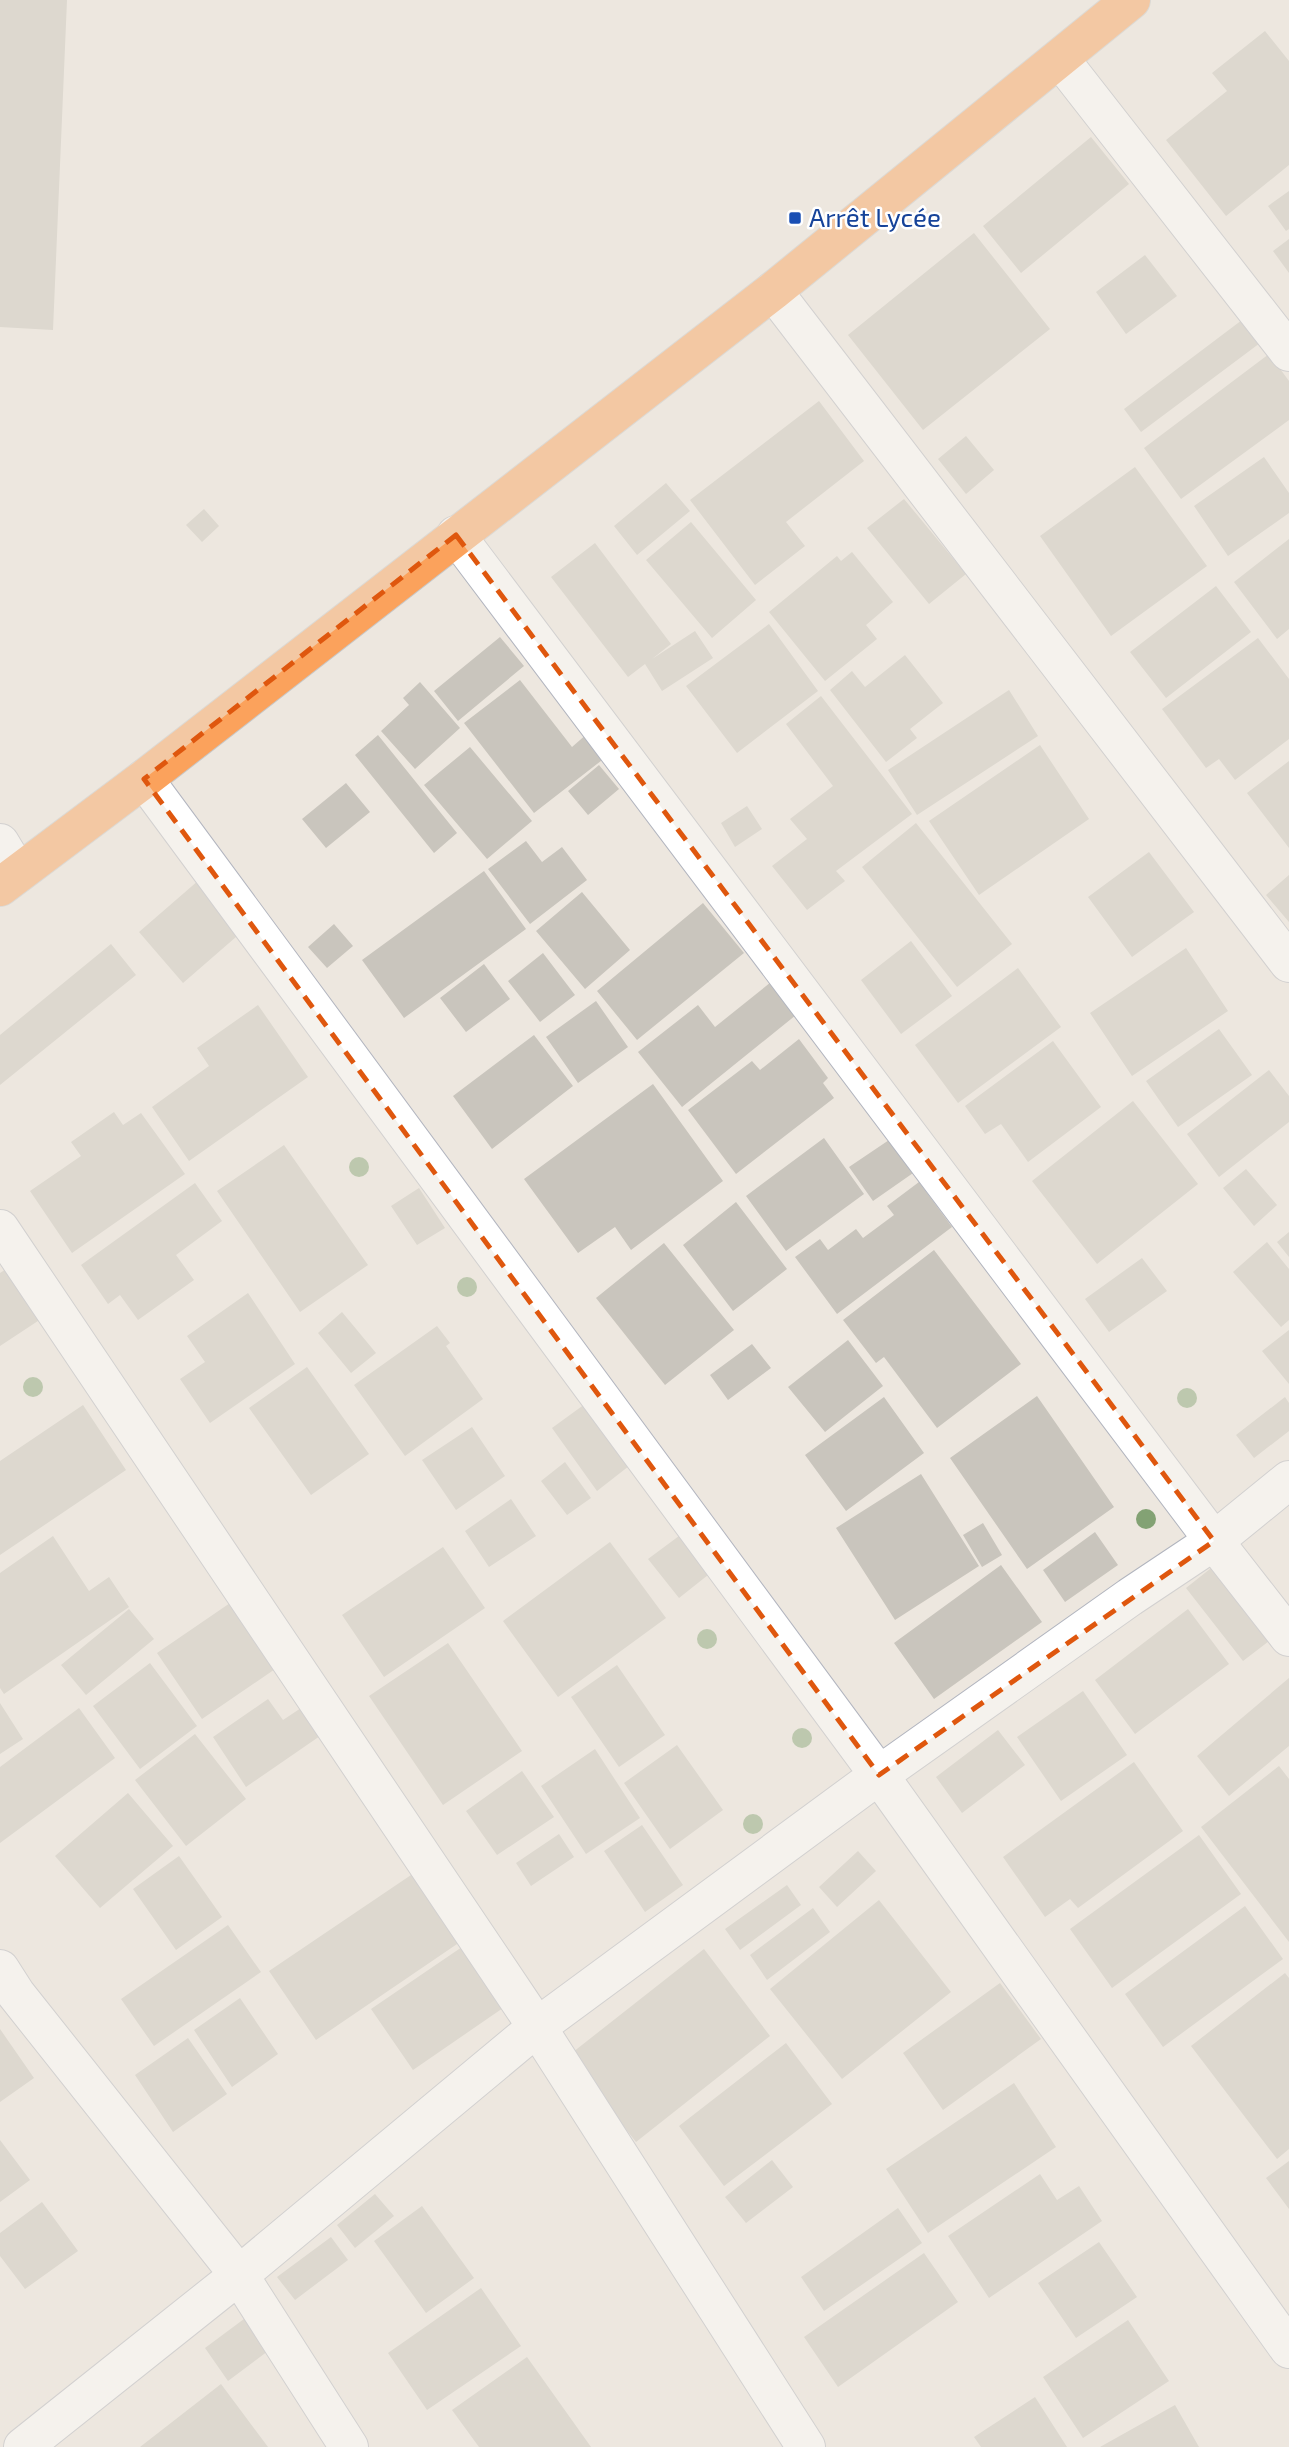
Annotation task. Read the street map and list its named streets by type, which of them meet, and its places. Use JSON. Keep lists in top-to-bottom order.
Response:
{
  "places": {
    "transit": ["Arrêt Lycée"]
  }
}
